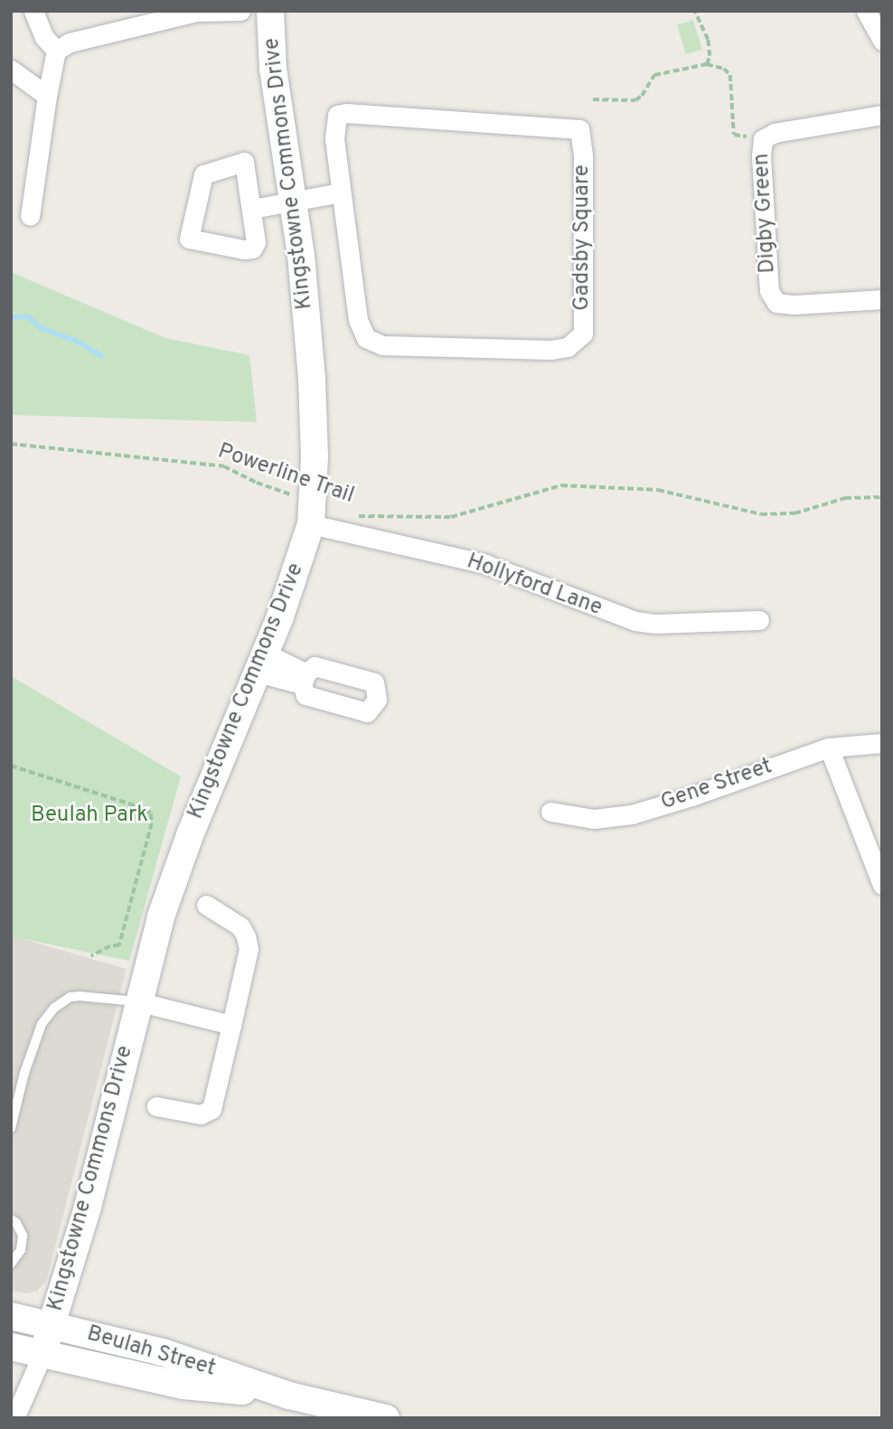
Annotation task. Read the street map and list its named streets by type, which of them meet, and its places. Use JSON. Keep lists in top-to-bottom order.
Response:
{
  "streets": {
    "street": [
      "Kingstowne Commons Drive",
      "Digby Green",
      "Gadsby Square",
      "Hollyford Lane",
      "Gene Street",
      "Beulah Street"
    ],
    "path": ["Powerline Trail"]
  },
  "crossings": [
    ["Kingstowne Commons Drive", "Powerline Trail"],
    ["Kingstowne Commons Drive", "Hollyford Lane"],
    ["Kingstowne Commons Drive", "Beulah Street"],
    ["Powerline Trail", "Hollyford Lane"]
  ],
  "parks": ["Beulah Park"]
}
